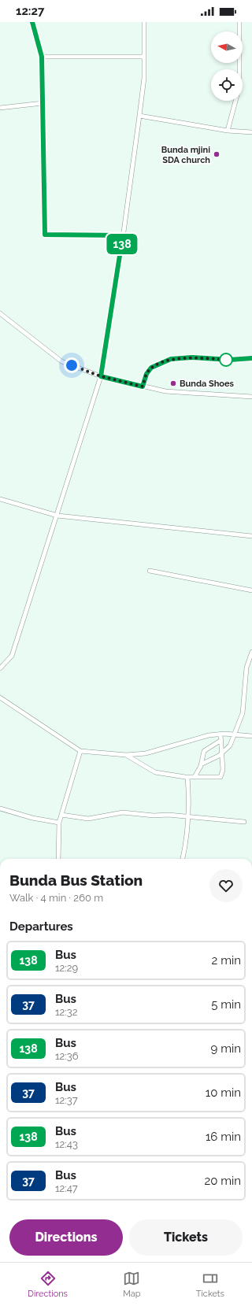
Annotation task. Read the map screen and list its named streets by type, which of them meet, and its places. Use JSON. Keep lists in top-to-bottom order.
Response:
{
  "places": ["Bunda mjini SDA church", "Bunda Shoes"],
  "lines": ["bus line 138"],
  "north": "left",
  "page": {
    "status": "12:27",
    "on_map": "138",
    "heading": [
      ["Bunda Bus Station", "Walk · 4 min · 260 m"],
      "Departures"
    ],
    "list": [
      {
        "mark": "138",
        "name": "Bus",
        "note": "12:29",
        "value": "2 min"
      },
      {
        "mark": "37",
        "name": "Bus",
        "note": "12:32",
        "value": "5 min"
      },
      {
        "mark": "138",
        "name": "Bus",
        "note": "12:36",
        "value": "9 min"
      },
      {
        "mark": "37",
        "name": "Bus",
        "note": "12:37",
        "value": "10 min"
      },
      {
        "mark": "138",
        "name": "Bus",
        "note": "12:43",
        "value": "16 min"
      },
      {
        "mark": "37",
        "name": "Bus",
        "note": "12:47",
        "value": "20 min"
      }
    ],
    "buttons": ["Directions", "Tickets"],
    "tabs": ["Directions", "Map", "Tickets"]
  }
}
